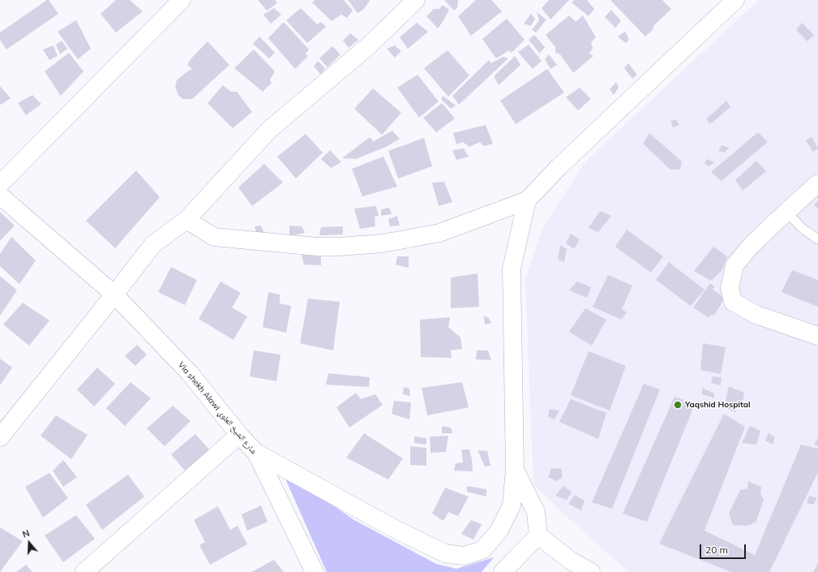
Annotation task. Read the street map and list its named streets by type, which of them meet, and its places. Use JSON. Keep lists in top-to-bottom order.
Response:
{
  "streets": {
    "street": ["Via shekh Alawi شارع الشيخ العلوي"]
  },
  "places": ["Yaqshid Hospital"],
  "scale_bar": "20 m",
  "north": "top"
}
